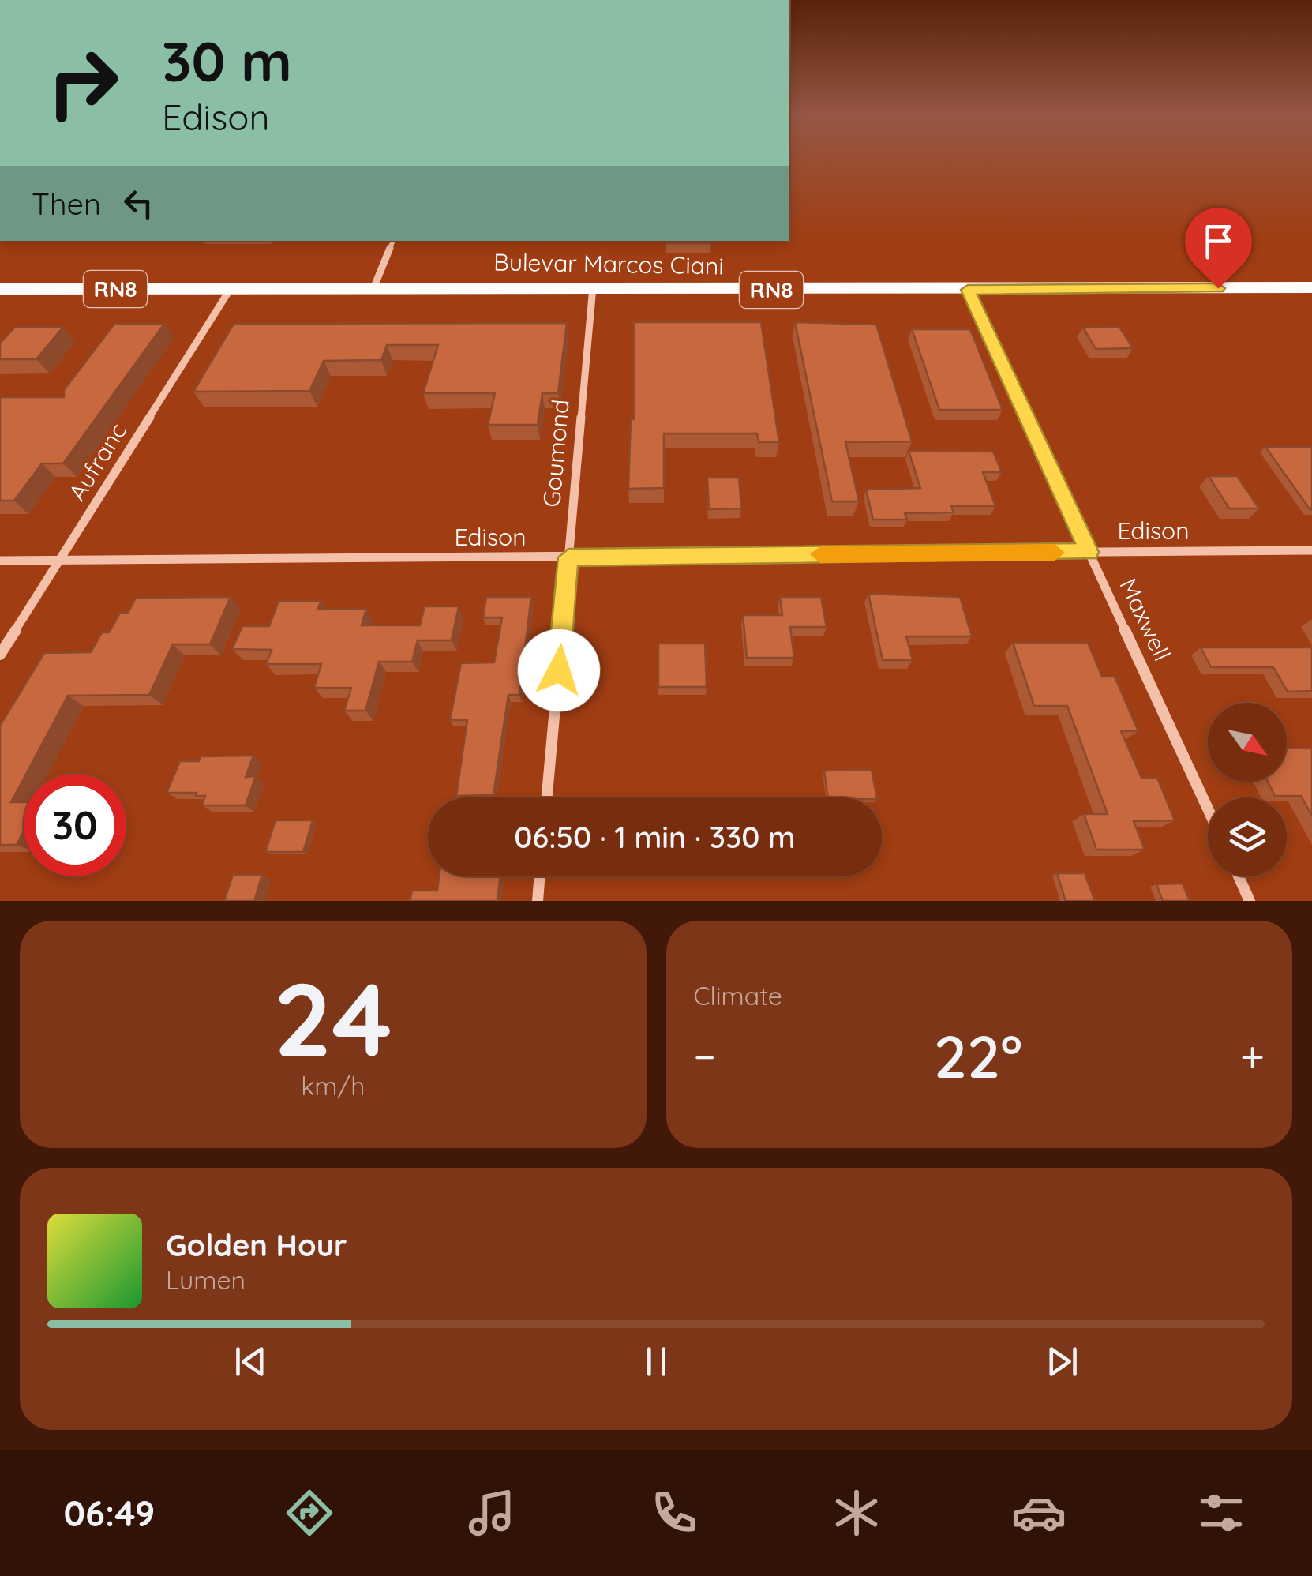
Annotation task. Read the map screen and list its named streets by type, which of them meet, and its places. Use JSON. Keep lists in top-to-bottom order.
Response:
{
  "streets": {
    "highway": ["Bulevar Marcos Ciani", "RN8"],
    "street": [
      "Goumond",
      "Aufranc",
      "Edison",
      "Maxwell"
    ]
  },
  "crossings": [
    ["Bulevar Marcos Ciani", "Goumond"],
    ["Bulevar Marcos Ciani", "Aufranc"],
    ["Bulevar Marcos Ciani", "Maxwell"],
    ["Goumond", "Edison"],
    ["Aufranc", "Edison"],
    ["Edison", "Maxwell"]
  ],
  "north": "bottom right",
  "page": {
    "turn": ["30 m", "Edison"],
    "then": "Then",
    "limit": "30",
    "trip": "06:50 · 1 min · 330 m",
    "tile": [
      ["24", "km/h"],
      "Climate"
    ],
    "heat": ["−", "22°", "+"],
    "song": ["Golden Hour", "Lumen"],
    "tabs": "06:49"
  }
}
